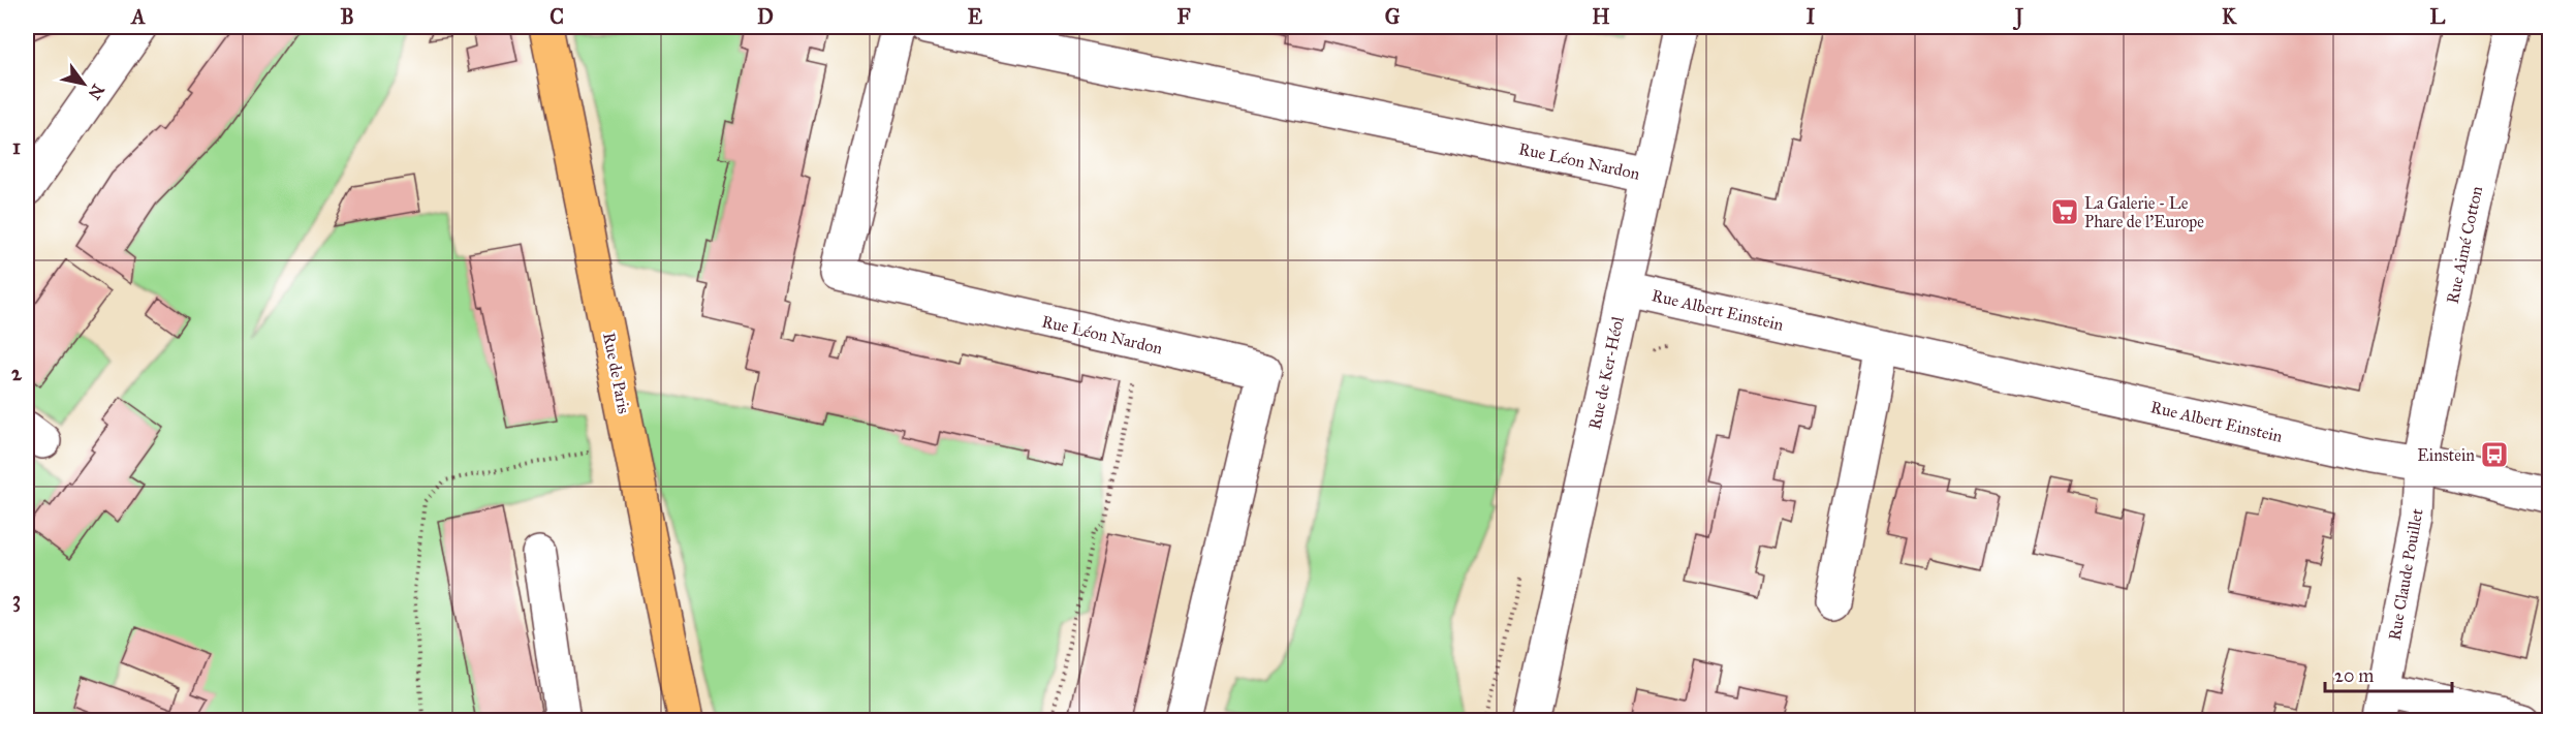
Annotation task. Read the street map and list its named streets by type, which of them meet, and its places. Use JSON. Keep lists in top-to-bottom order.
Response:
{
  "streets": {
    "main road": ["Rue de Paris"],
    "street": [
      "Rue Léon Nardon",
      "Rue Aimé Cotton",
      "Rue Albert Einstein",
      "Rue de Ker-Héol",
      "Rue Claude Pouillet"
    ]
  },
  "crossings": [
    ["Rue Léon Nardon", "Rue de Ker-Héol"],
    ["Rue Aimé Cotton", "Rue Albert Einstein"],
    ["Rue Aimé Cotton", "Rue Claude Pouillet"],
    ["Rue Albert Einstein", "Rue de Ker-Héol"],
    ["Rue Albert Einstein", "Rue Claude Pouillet"]
  ],
  "places": {
    "supermarket": ["La Galerie - Le Phare de l'Europe"],
    "bus stop": ["Einstein"]
  },
  "scale_bar": "20 m",
  "north": "bottom right",
  "grid": {
    "columns": [
      "A",
      "B",
      "C",
      "D",
      "E",
      "F",
      "G",
      "H",
      "I",
      "J",
      "K",
      "L"
    ],
    "rows": ["1", "2", "3"]
  }
}
